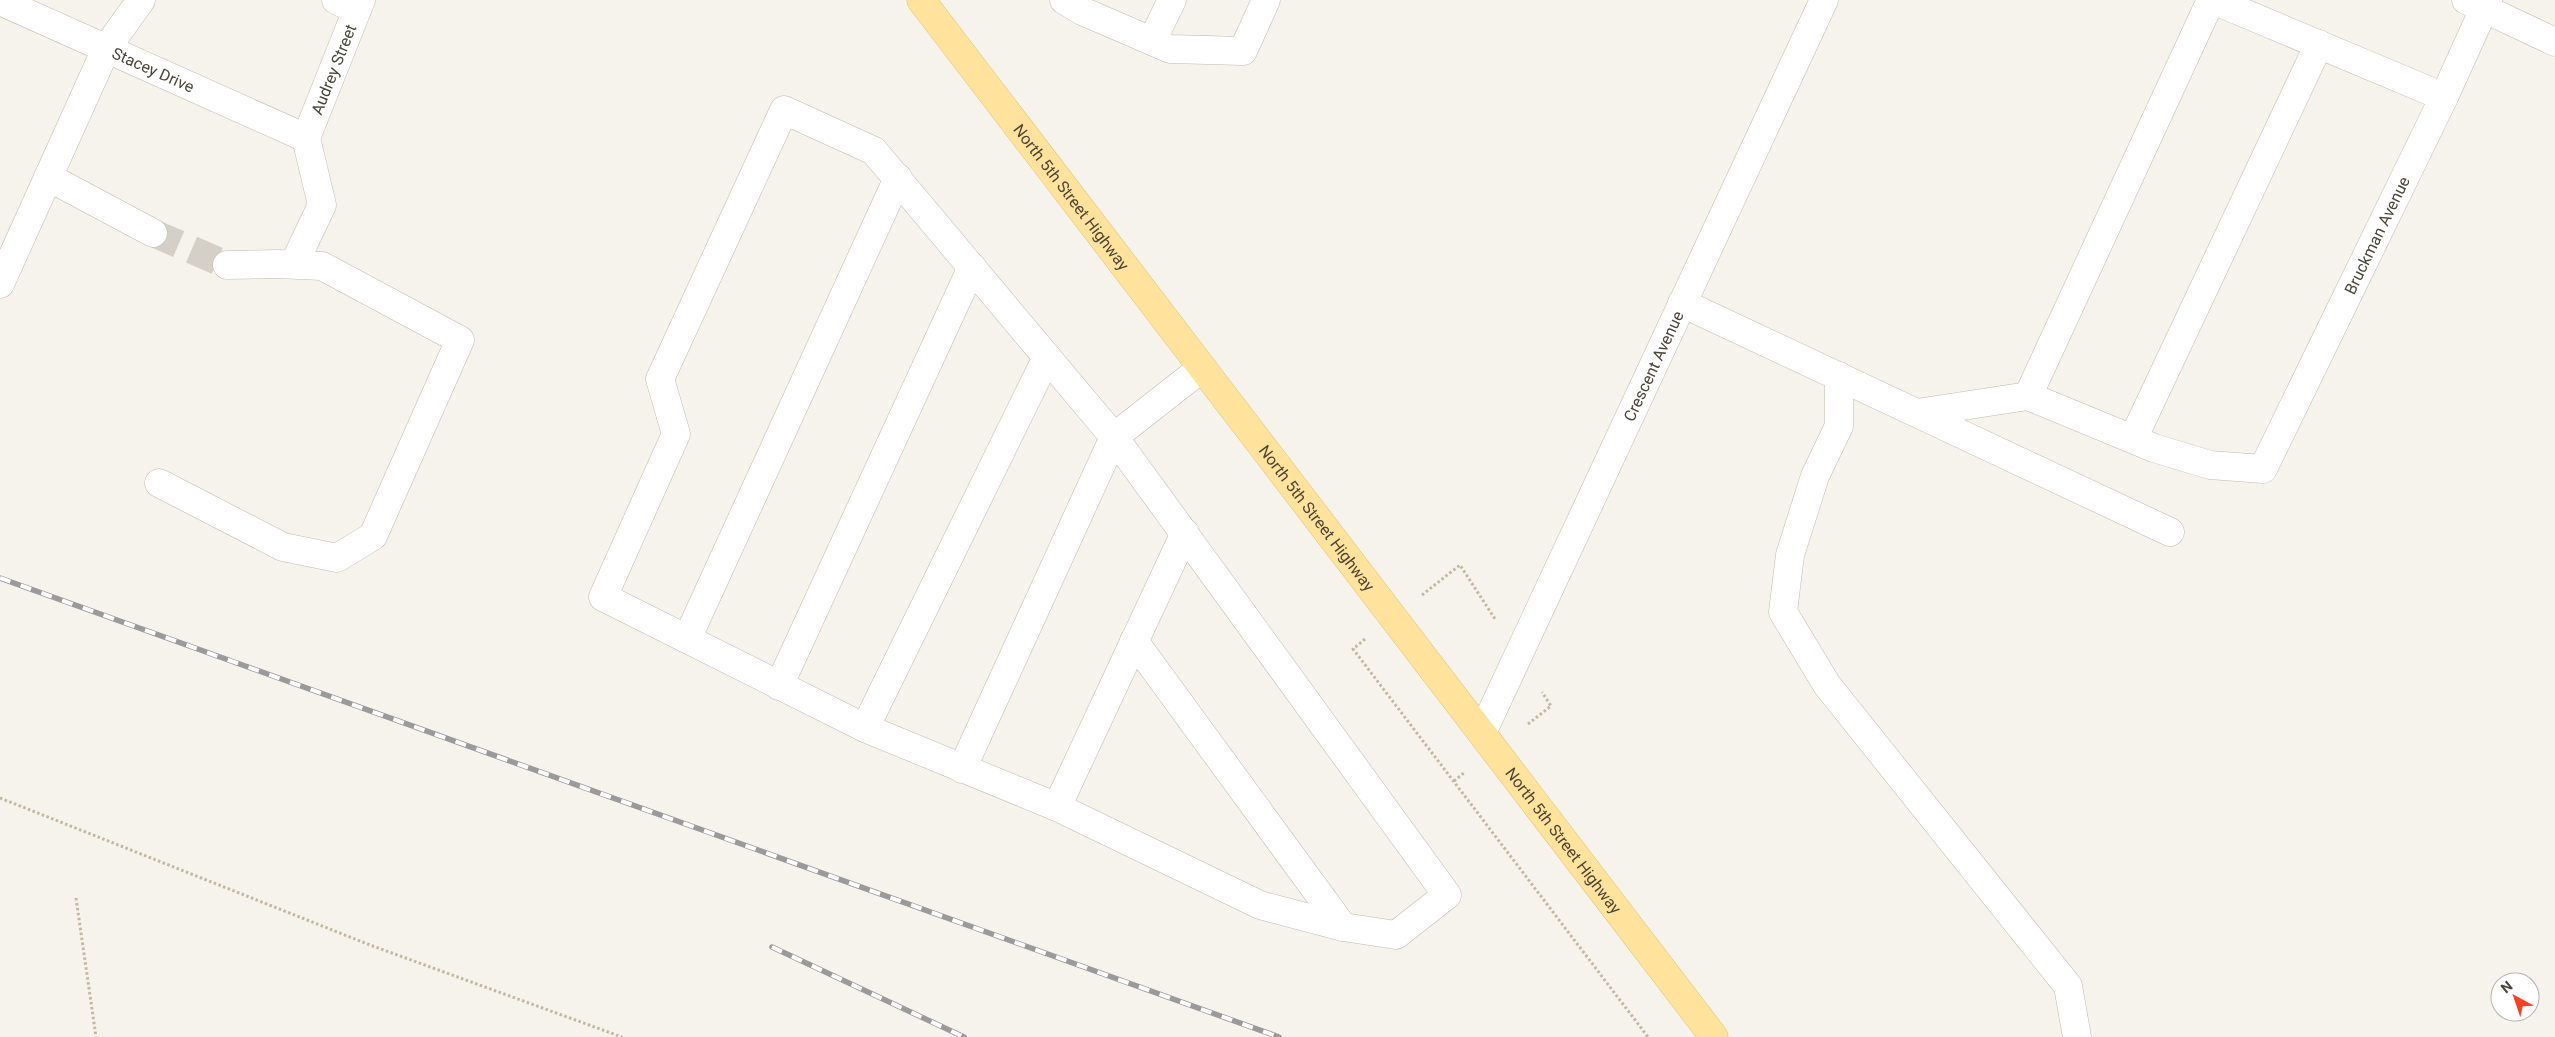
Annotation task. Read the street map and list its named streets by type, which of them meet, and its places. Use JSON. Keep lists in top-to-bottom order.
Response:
{
  "streets": {
    "main road": ["North 5th Street Highway"],
    "street": [
      "Audrey Street",
      "Stacey Drive",
      "Bruckman Avenue",
      "Crescent Avenue"
    ]
  },
  "crossings": [
    ["Audrey Street", "Stacey Drive"],
    ["North 5th Street Highway", "Crescent Avenue"]
  ],
  "north": "top left"
}
